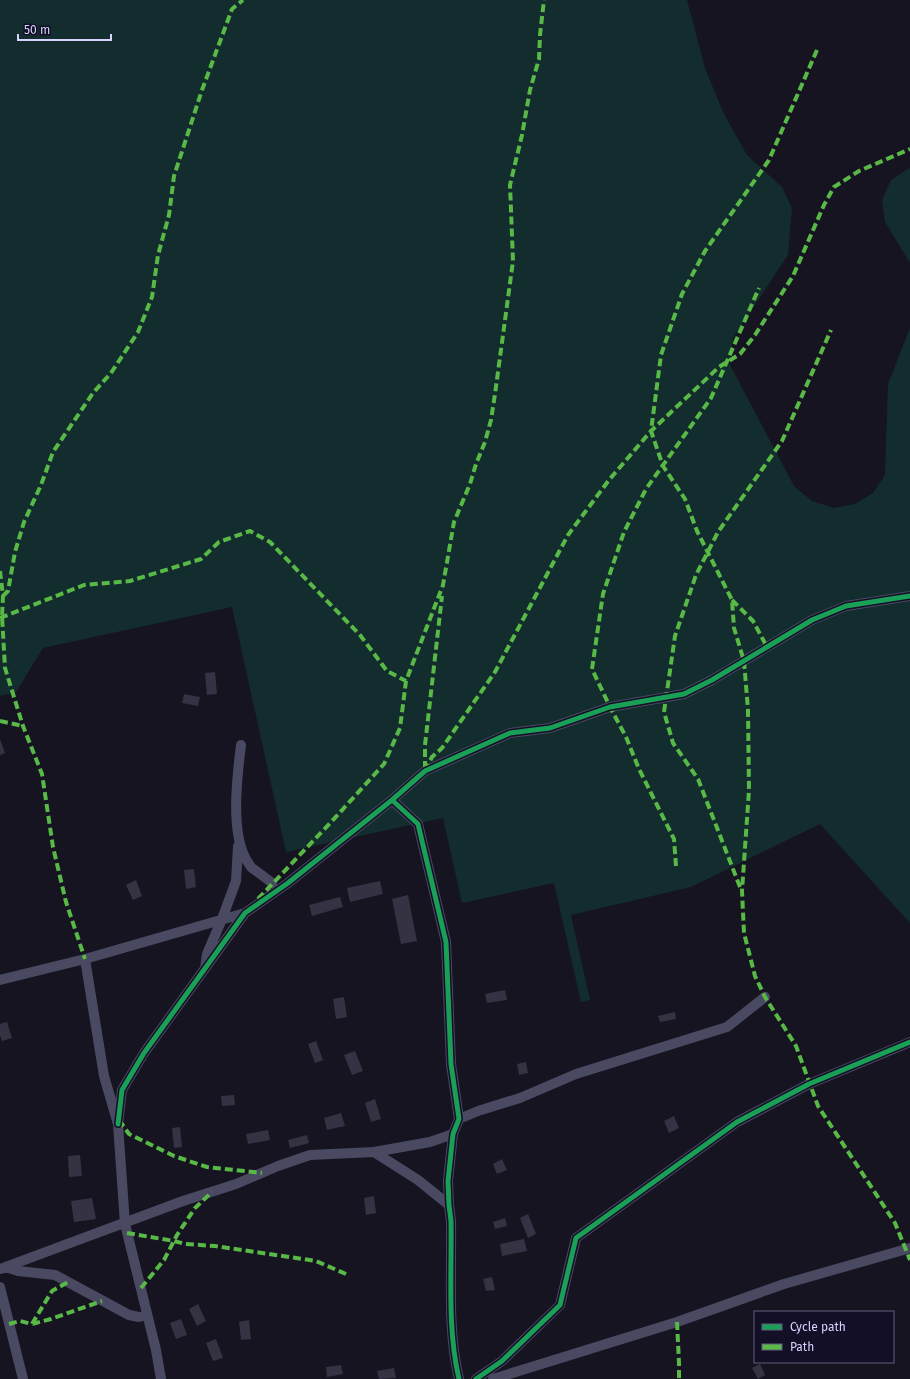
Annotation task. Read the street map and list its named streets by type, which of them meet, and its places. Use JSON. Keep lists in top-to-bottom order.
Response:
{
  "legend": ["Cycle path", "Path"],
  "scale_bar": "50 m"
}
